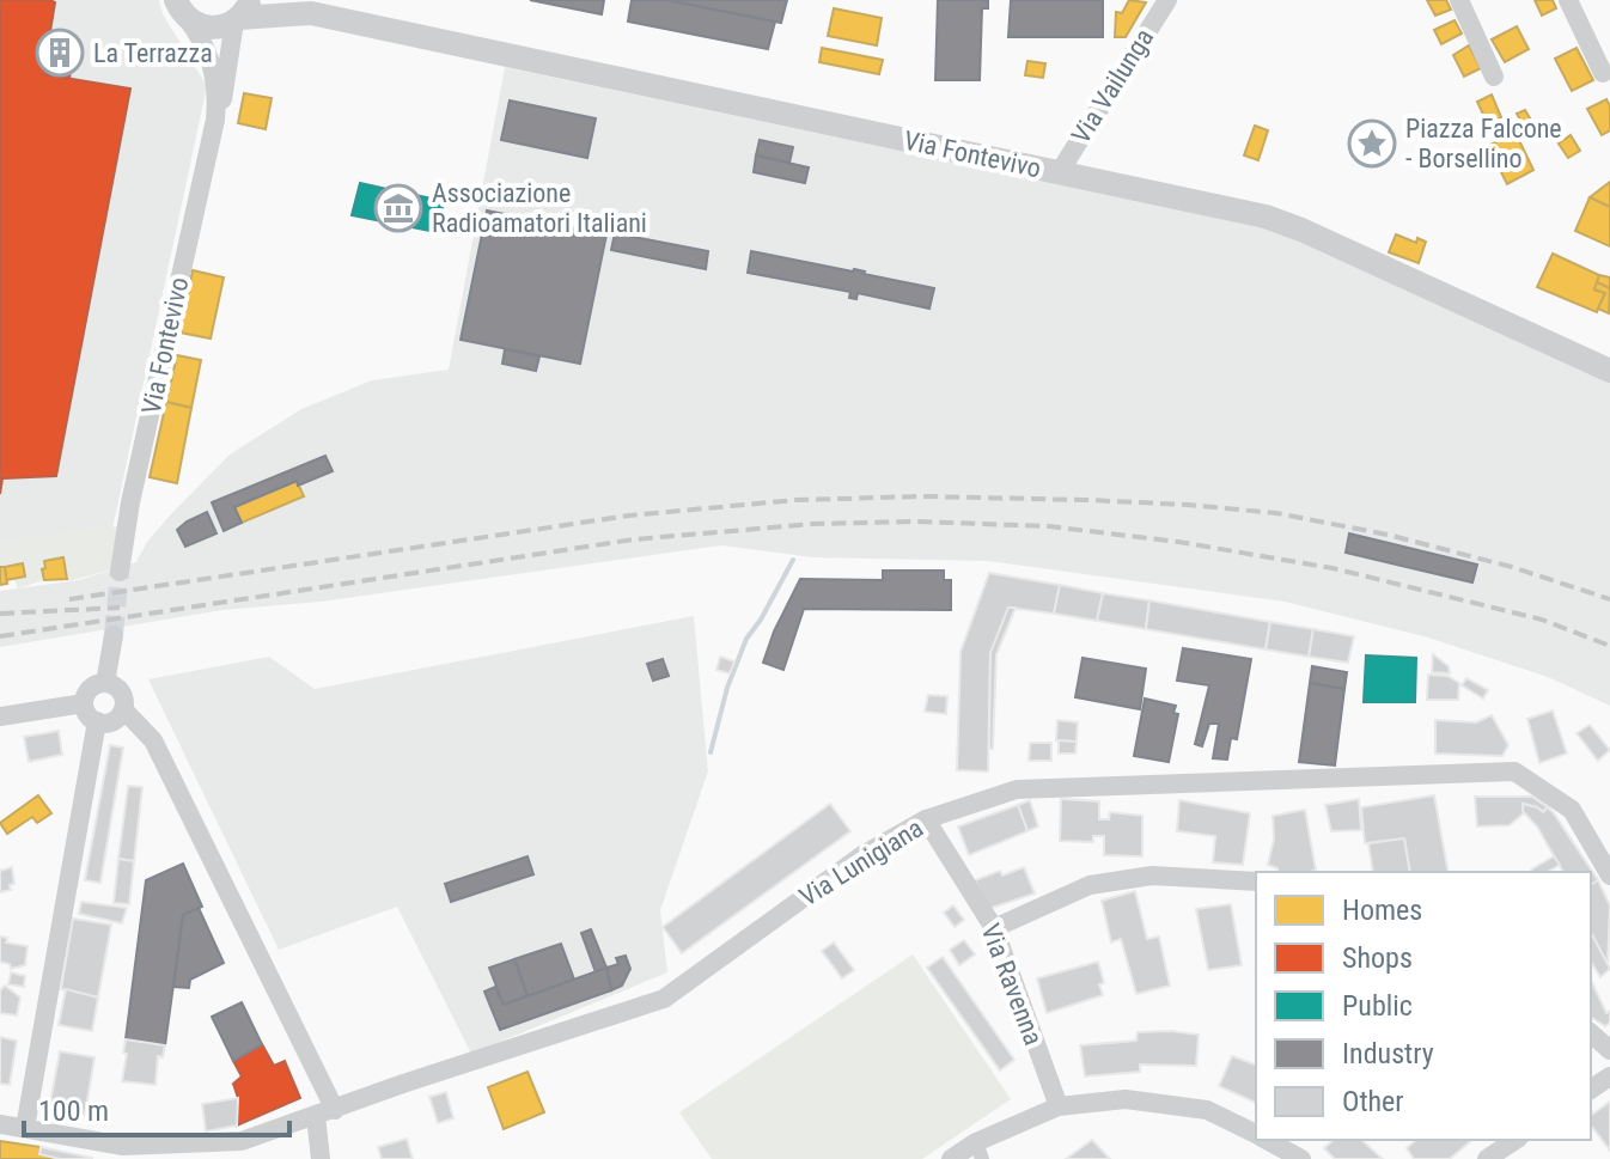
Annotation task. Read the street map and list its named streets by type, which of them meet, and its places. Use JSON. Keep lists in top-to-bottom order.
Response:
{
  "streets": {
    "street": [
      "Via Vailunga",
      "Via Fontevivo",
      "Via Lunigiana",
      "Via Ravenna"
    ]
  },
  "crossings": [
    ["Via Vailunga", "Via Fontevivo"],
    ["Via Lunigiana", "Via Ravenna"]
  ],
  "places": {
    "building": ["La Terrazza"],
    "place": ["Piazza Falcone - Borsellino"],
    "museum": ["Associazione Radioamatori Italiani"]
  },
  "legend": [
    "Homes",
    "Shops",
    "Public",
    "Industry",
    "Other"
  ],
  "scale_bar": "100 m"
}
